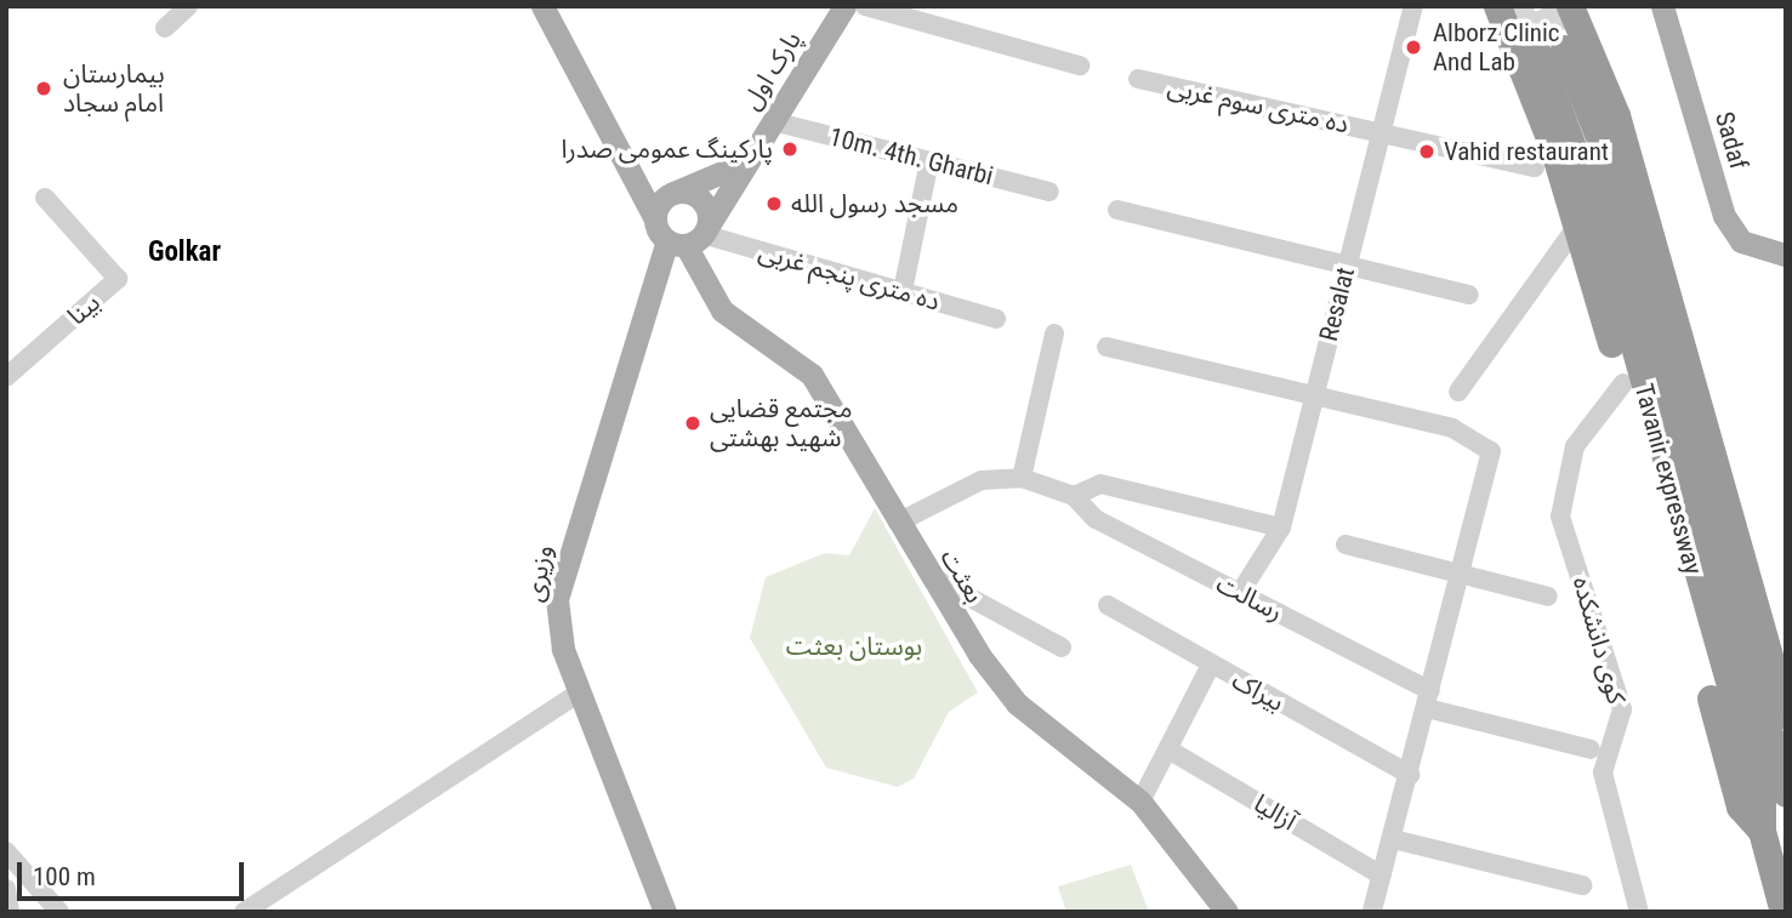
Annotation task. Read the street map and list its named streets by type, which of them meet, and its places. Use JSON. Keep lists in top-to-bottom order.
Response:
{
  "streets": {
    "highway": ["Tavanir expressway"],
    "main road": [
      "پارک اول",
      "Sadaf",
      "وزیری",
      "بعثت"
    ],
    "street": [
      "ده متری سوم غربی",
      "10m. 4th. Gharbi",
      "ده متری پنجم غربی",
      "Resalat",
      "بینا",
      "رسالت",
      "کوی دانشکده",
      "بیراک",
      "آزالیا"
    ]
  },
  "crossings": [
    ["پارک اول", "10m. 4th. Gharbi"],
    ["پارک اول", "ده متری پنجم غربی"],
    ["پارک اول", "وزیری"],
    ["پارک اول", "بعثت"],
    ["ده متری سوم غربی", "Resalat"],
    ["ده متری پنجم غربی", "وزیری"],
    ["ده متری پنجم غربی", "بعثت"],
    ["Resalat", "رسالت"],
    ["وزیری", "بعثت"]
  ],
  "districts": ["Golkar"],
  "parks": ["بوستان بعثت"],
  "places": [
    "Alborz Clinic And Lab",
    "بیمارستان امام سجاد",
    "پارکینگ عمومی صدرا",
    "Vahid restaurant",
    "مسجد رسول الله",
    "مجتمع قضایی شهید بهشتی"
  ],
  "scale_bar": "100 m"
}
